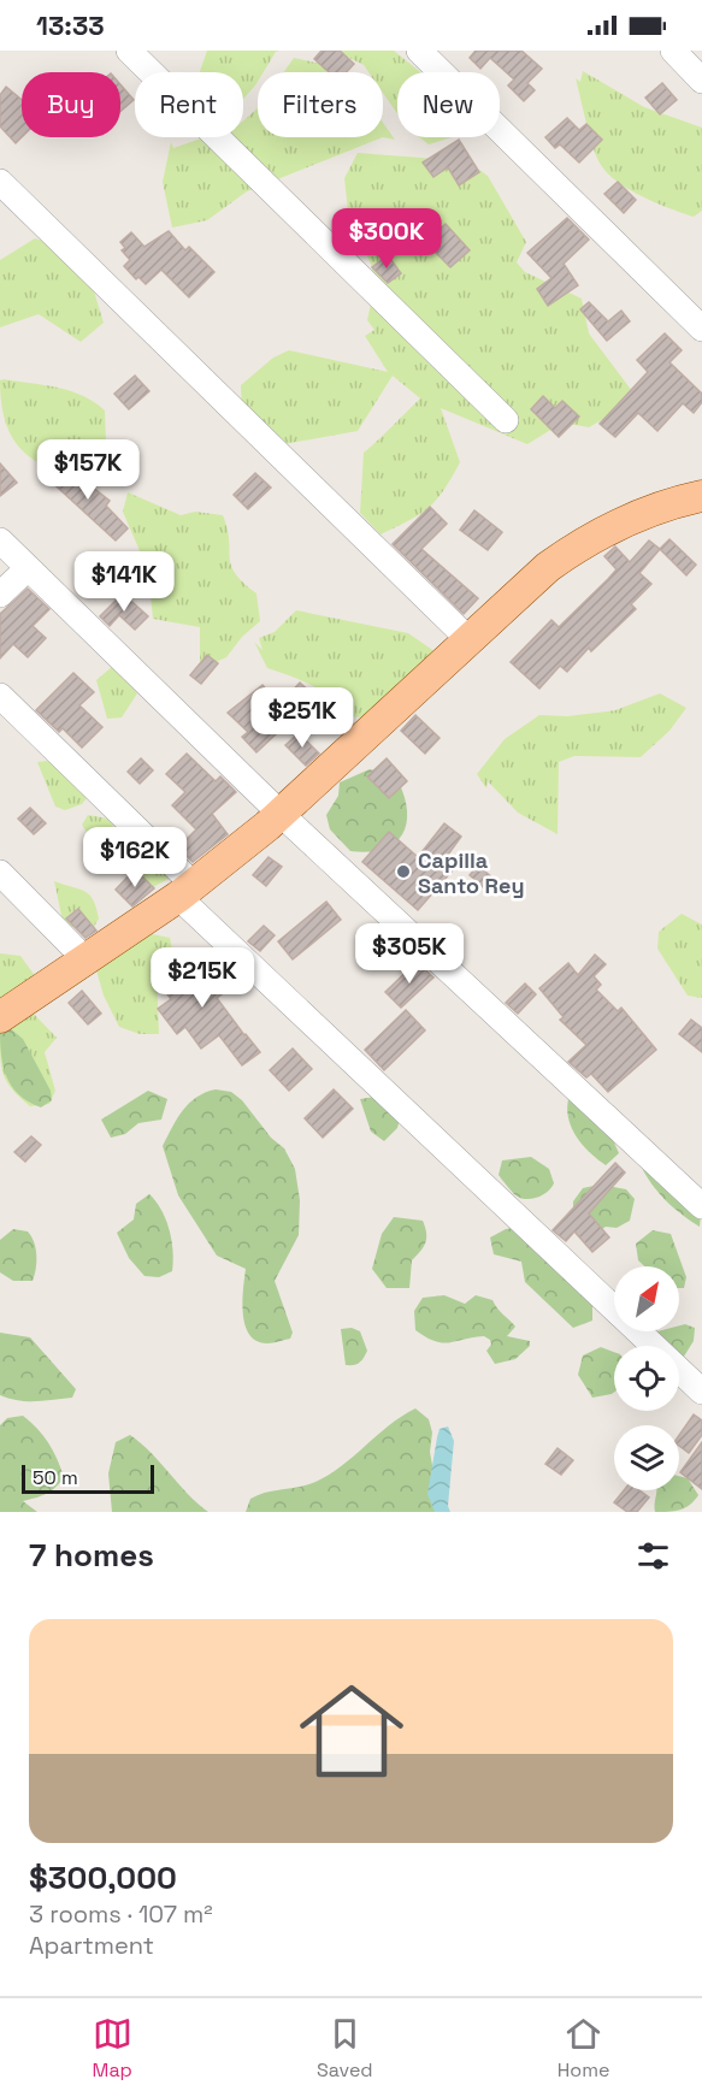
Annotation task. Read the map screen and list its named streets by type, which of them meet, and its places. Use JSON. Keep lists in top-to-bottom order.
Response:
{
  "places": ["Capilla Santo Rey"],
  "scale_bar": "50 m",
  "north": "top right",
  "page": {
    "status": "13:33",
    "chip": [
      "Buy",
      "Rent",
      "Filters",
      "New"
    ],
    "price": [
      "$300K",
      "$157K",
      "$141K",
      "$251K",
      "$162K",
      "$305K",
      "$215K"
    ],
    "scale": "50 m",
    "heading": "7 homes",
    "list": [
      {
        "name": "$300,000",
        "note": "3 rooms · 107 m² · Apartment"
      }
    ],
    "tabs": ["Map", "Saved", "Home"]
  }
}
